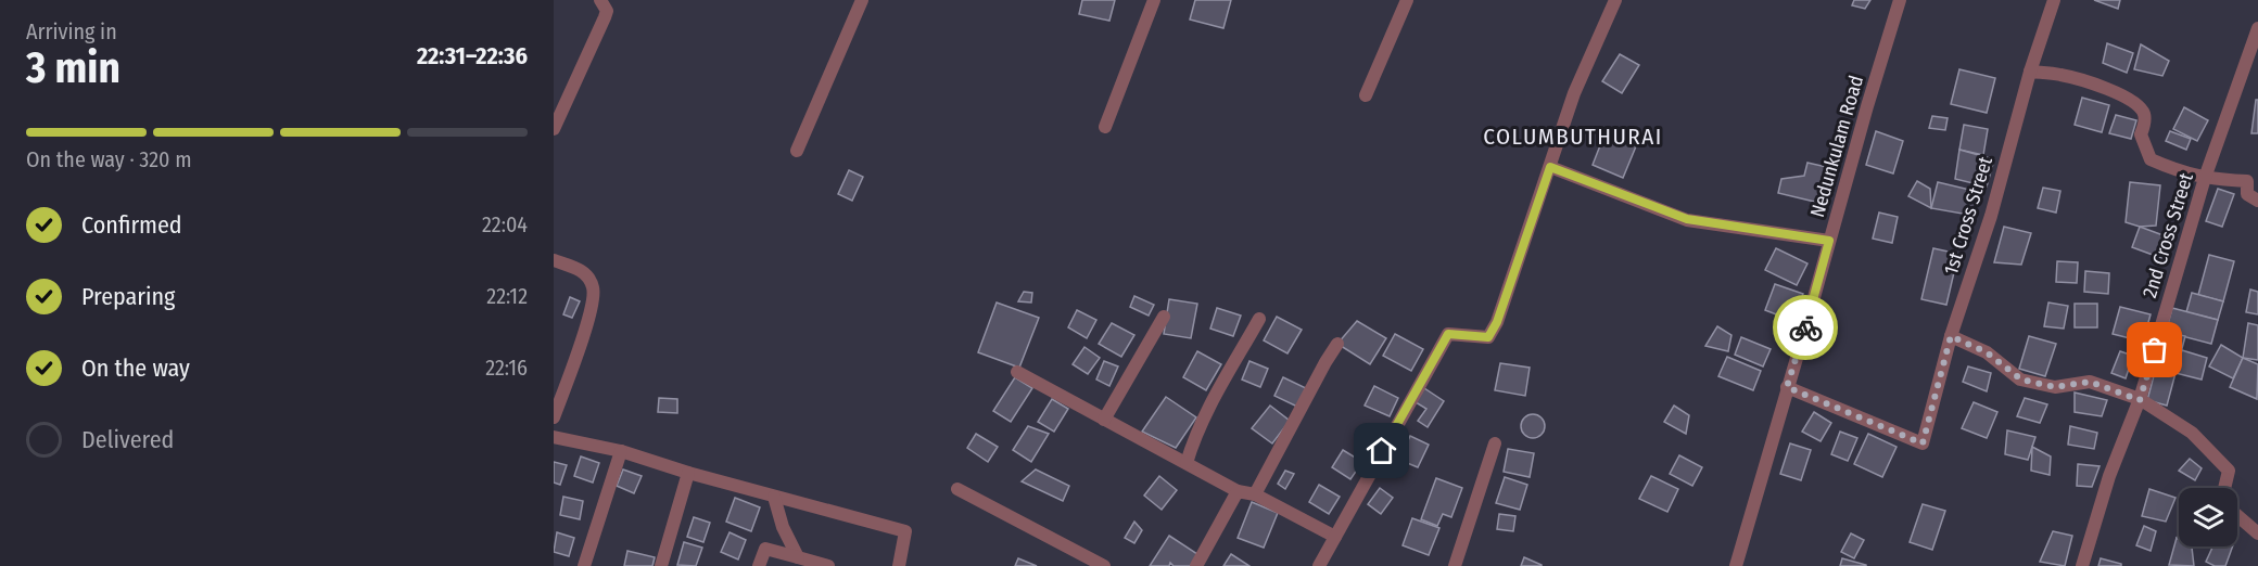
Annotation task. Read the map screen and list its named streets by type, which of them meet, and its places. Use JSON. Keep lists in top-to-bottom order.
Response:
{
  "streets": {
    "street": ["Nedunkulam Road", "1st Cross Street", "2nd Cross Street"]
  },
  "crossings": [
    ["Nedunkulam Road", "1st Cross Street"]
  ],
  "districts": ["COLUMBUTHURAI"],
  "page": {
    "heading": ["3 min", "Arriving in", "22:31–22:36"],
    "bar": "On the way · 320 m",
    "list": [
      ["Confirmed", "22:04"],
      ["Preparing", "22:12"],
      ["On the way", "22:16"],
      "Delivered"
    ]
  }
}
